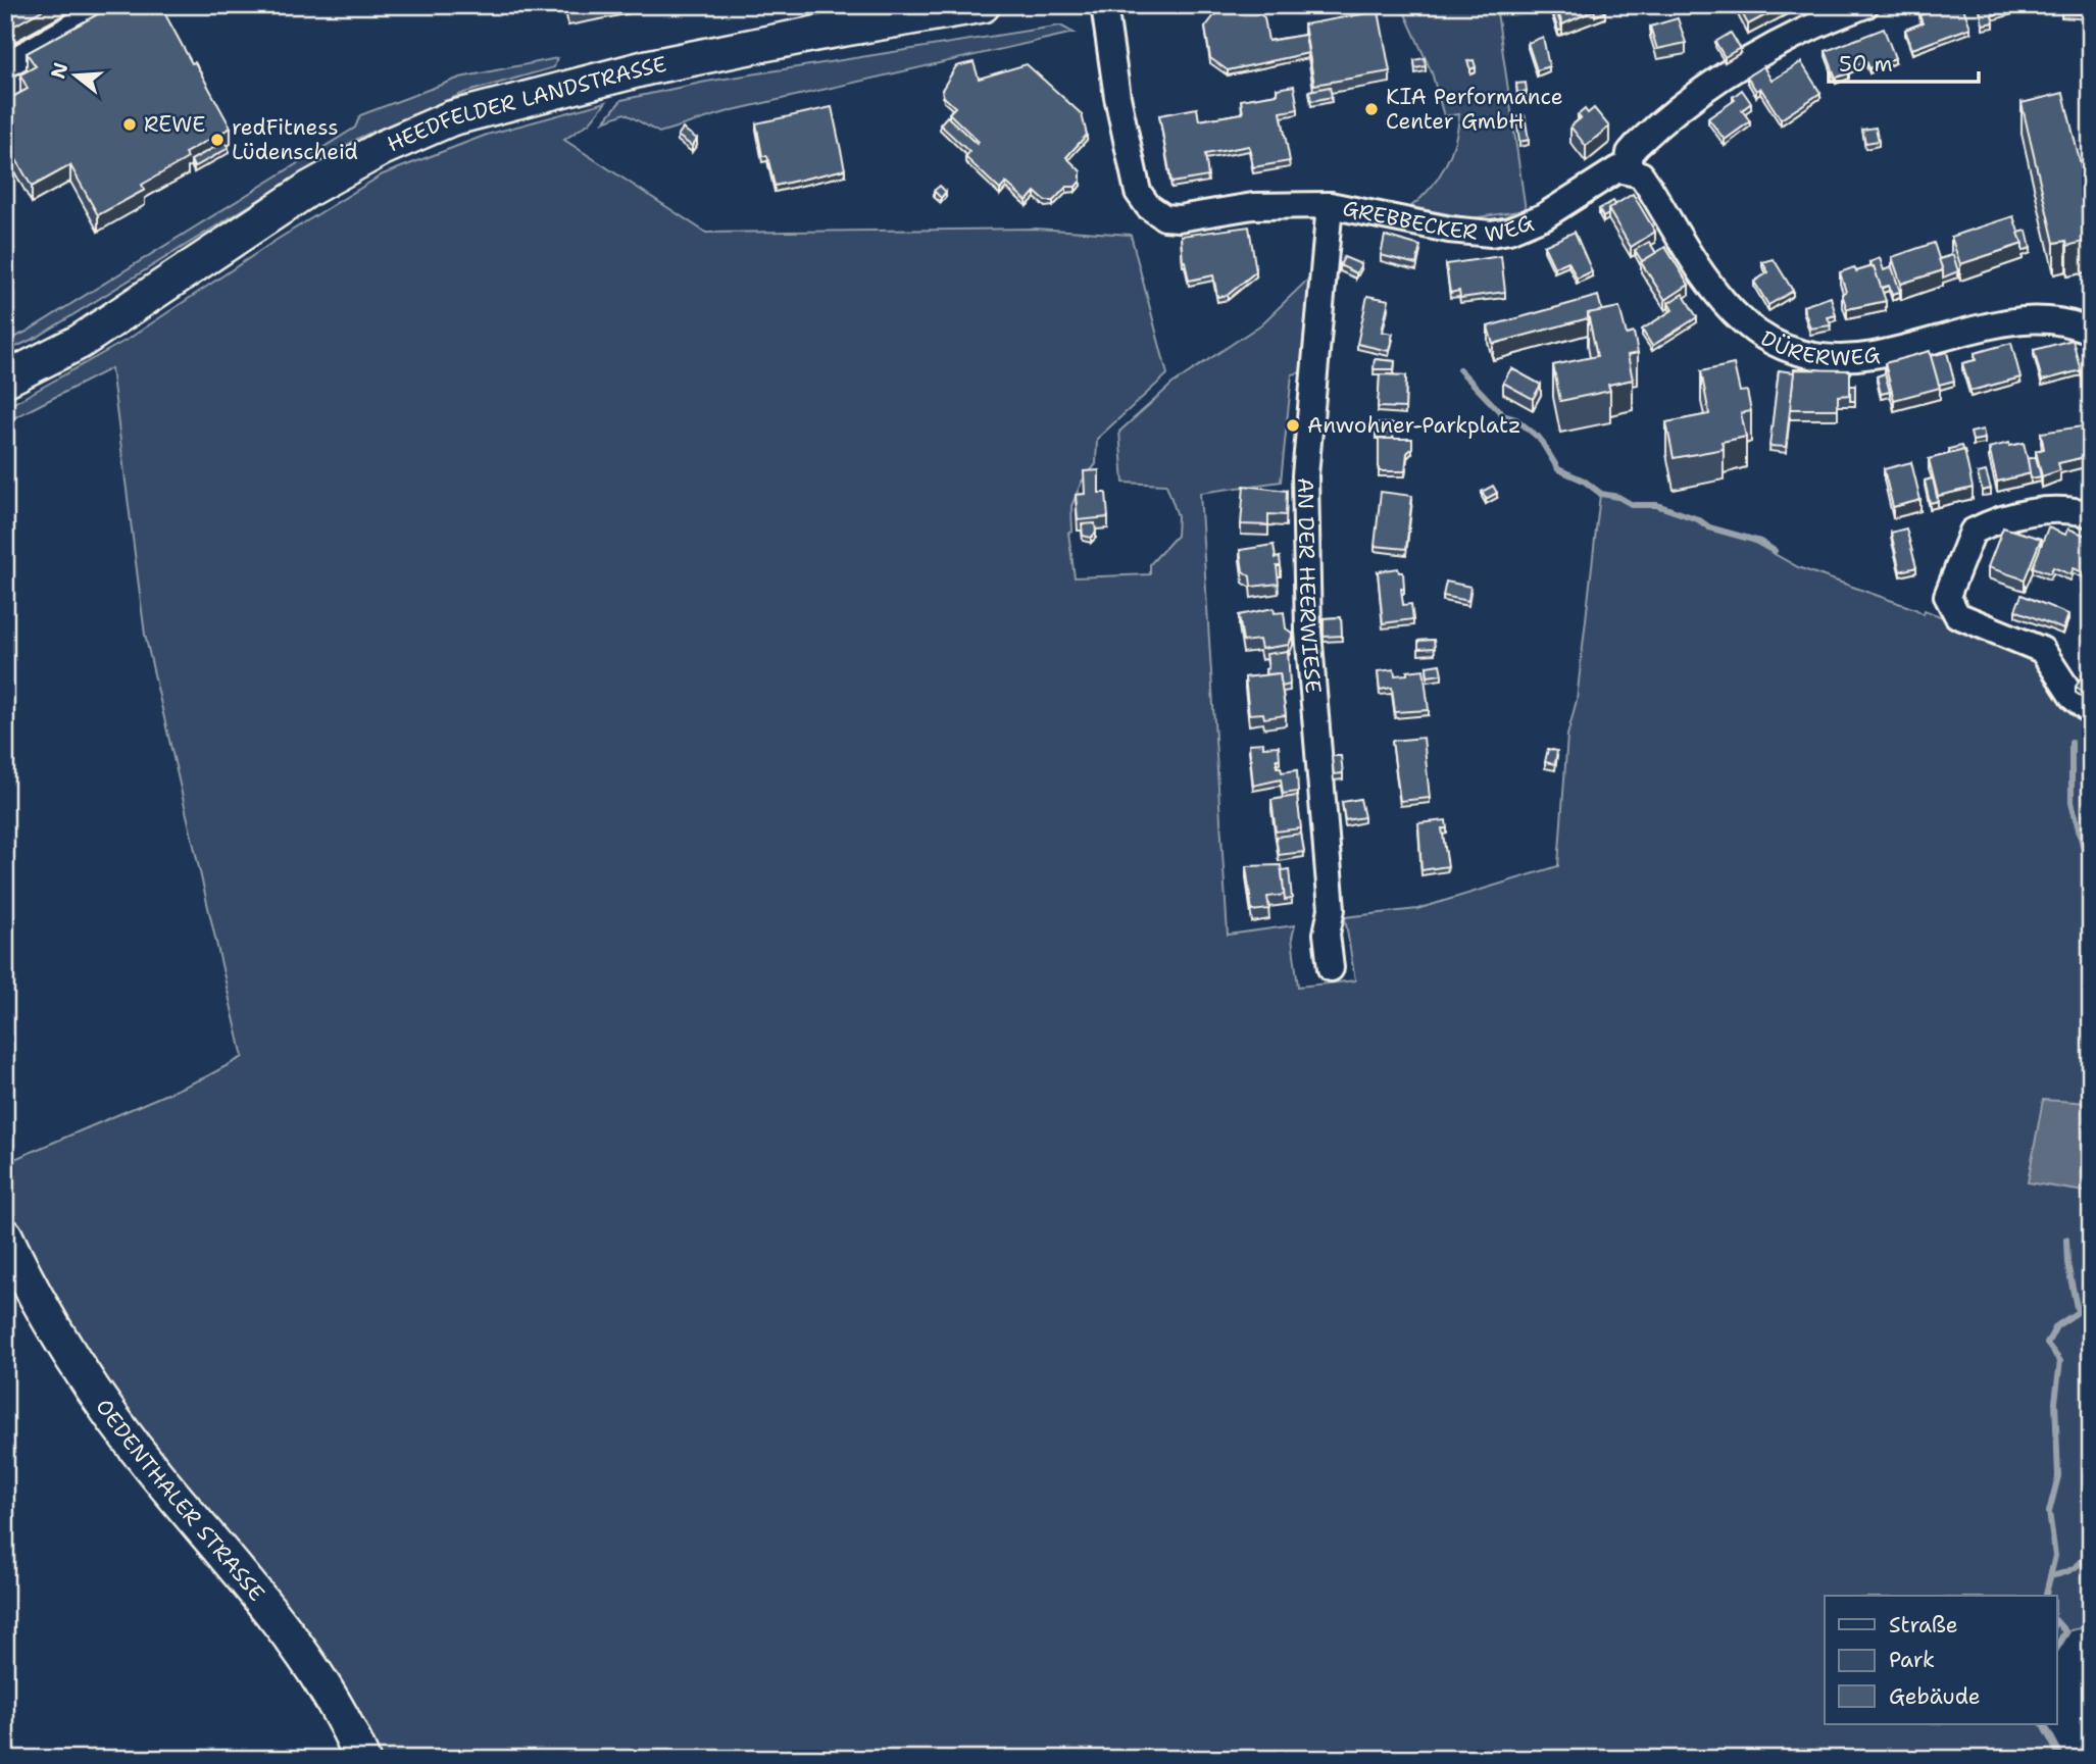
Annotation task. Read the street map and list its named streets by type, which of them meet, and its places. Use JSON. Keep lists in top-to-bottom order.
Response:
{
  "streets": {
    "main road": ["HEEDFELDER LANDSTRASSE", "OEDENTHALER STRASSE"],
    "street": ["GREBBECKER WEG", "DÜRERWEG", "AN DER HEERWIESE"]
  },
  "crossings": [
    ["GREBBECKER WEG", "DÜRERWEG"],
    ["GREBBECKER WEG", "AN DER HEERWIESE"]
  ],
  "places": [
    "KIA Performance Center GmbH",
    "REWE",
    "redFitness Lüdenscheid",
    "Anwohner-Parkplatz"
  ],
  "legend": ["Straße", "Park", "Gebäude"],
  "scale_bar": "50 m",
  "north": "left"
}
